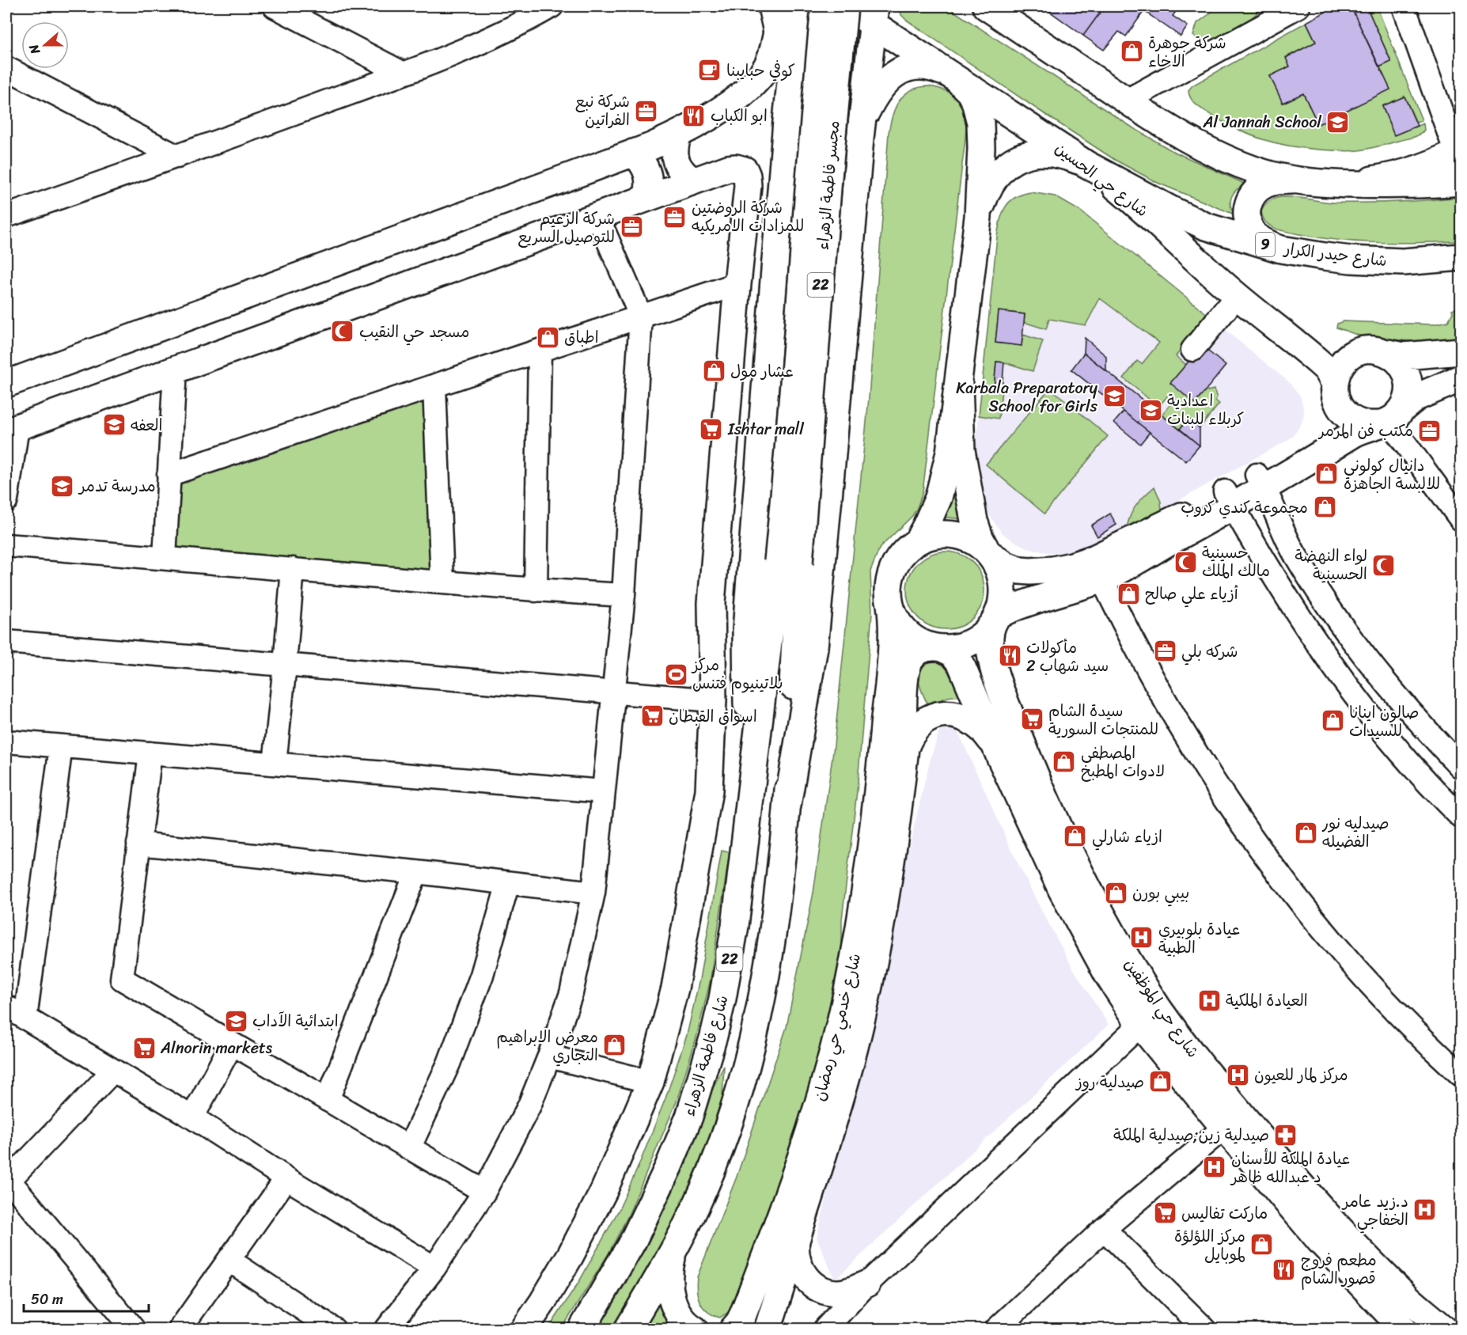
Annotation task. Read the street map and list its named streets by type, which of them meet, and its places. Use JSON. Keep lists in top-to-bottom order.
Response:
{
  "streets": {
    "main road": [
      "شارع حي الحسين",
      "مجسر فاطمة الزهراء",
      "9",
      "شارع حيدر الكرار",
      "22",
      "شارع حي الموظفين",
      "شارع خدمي حي رمضان",
      "شارع فاطمة الزهراء"
    ]
  },
  "crossings": [
    ["شارع حي الحسين", "مجسر فاطمة الزهراء"],
    ["شارع حي الحسين", "شارع حيدر الكرار"],
    ["مجسر فاطمة الزهراء", "22"],
    ["مجسر فاطمة الزهراء", "شارع فاطمة الزهراء"],
    ["22", "شارع فاطمة الزهراء"],
    ["شارع حي الموظفين", "شارع خدمي حي رمضان"]
  ],
  "places": {
    "shop": [
      "شركة جوهرة الاخاء",
      "اطباق",
      "عشار مول",
      "دانيال كولوني للالبسة الجاهزة",
      "مجموعة كندي كروب",
      "أزياء علي صالح",
      "صالون اينانا للسيدات",
      "المصطفى لادوات المطبخ",
      "صيدليه نور الفضيله",
      "ازياء شارلي",
      "بيبي بورن",
      "معرض الابراهيم التجاري",
      "صيدلية روز",
      "مركز اللؤلؤة لموبايل"
    ],
    "cafe": ["كوفي حبايبنا"],
    "office": [
      "شركة نبع الفراتين",
      "شركة الروضتين للمزادات الامريكيه",
      "شركة الزعيم للتوصيل السريع",
      "مكتب فن المرمر",
      "شركه بلي"
    ],
    "restaurant": ["ابو الكباب", "مأكولات سيد شهاب 2", "مطعم فروج قصور الشام"],
    "school or university": [
      "Al Jannah School",
      "Karbala Preparatory School for Girls",
      "اعدادية كربلاء للبنات",
      "العفه",
      "مدرسة تدمر",
      "ابتدائية الآداب"
    ],
    "mosque": ["مسجد حي النقيب", "حسينية مالك الملك", "لواء النهضة الحسينية"],
    "supermarket": [
      "Ishtar mall",
      "اسواق القبطان",
      "سيدة الشام للمنتجات السورية",
      "Alnorin markets",
      "ماركت تفاليس"
    ],
    "sports": ["مركز بلاتينيوم فتنس"],
    "hospital": [
      "عيادة بلوبيري الطبية",
      "العيادة الملكية",
      "مركز لمار للعيون",
      "عيادة الملكة للأسنان د عبدالله ظاهر",
      "د.زيد عامر الخفاجي"
    ],
    "pharmacy": ["صيدلية زين;صيدلية الملكة"]
  },
  "scale_bar": "50 m",
  "north": "left"
}
